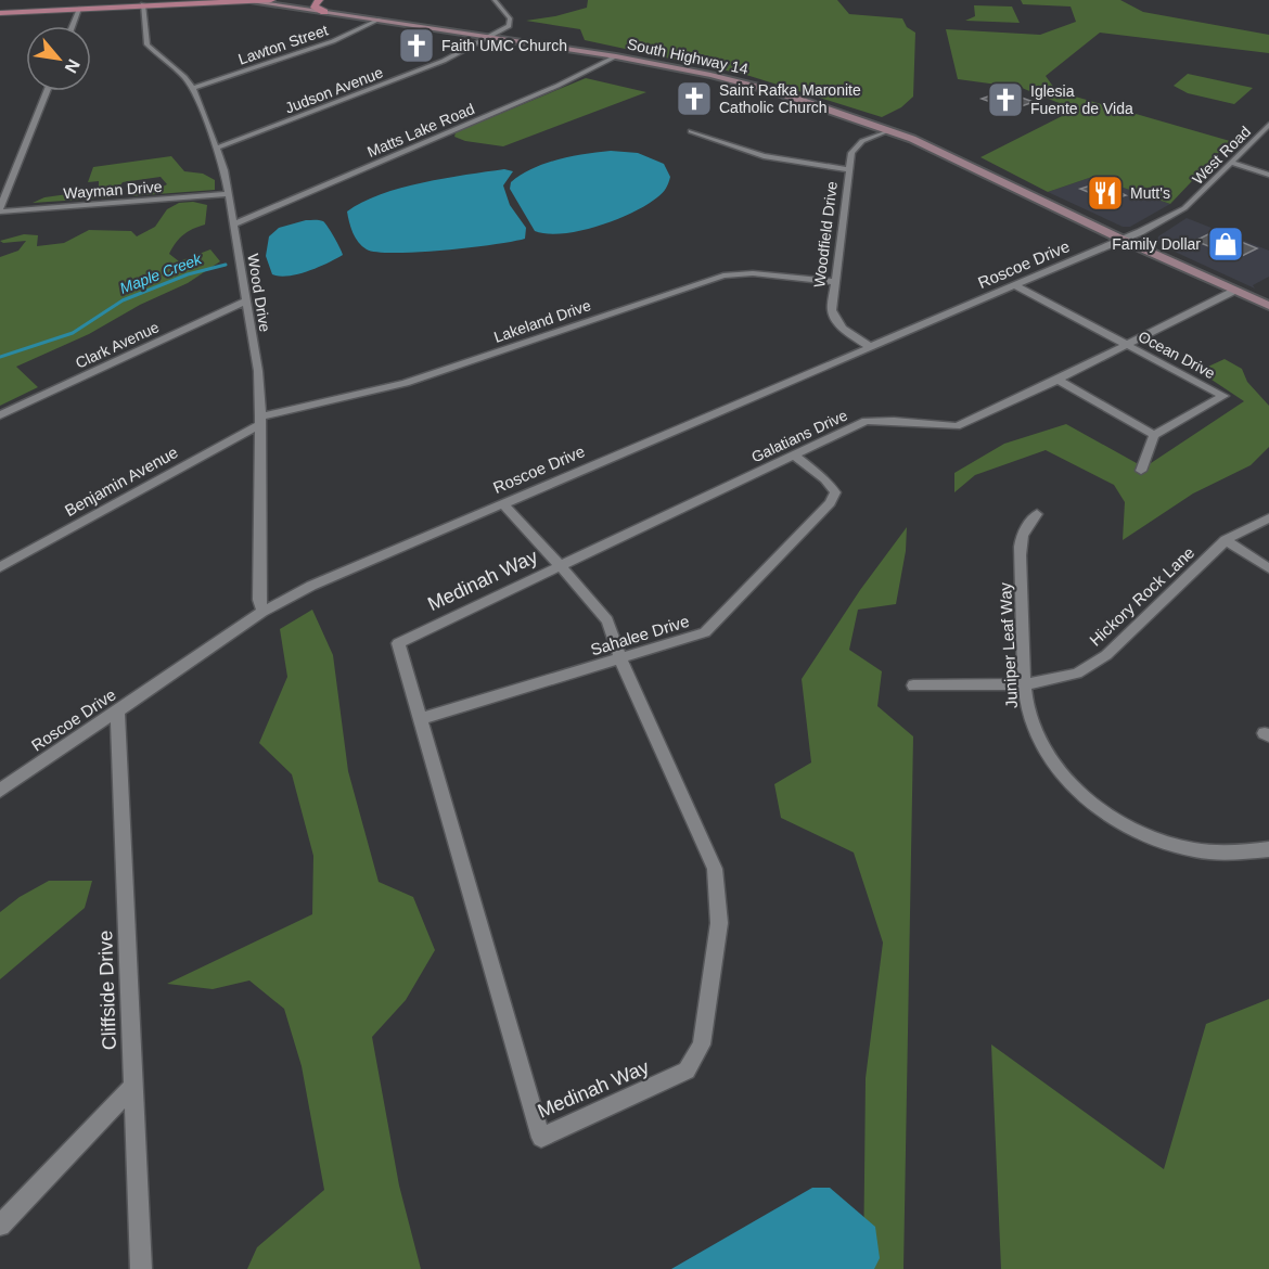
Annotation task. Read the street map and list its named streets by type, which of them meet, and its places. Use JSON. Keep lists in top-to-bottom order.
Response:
{
  "streets": {
    "main road": ["South Highway 14"],
    "street": [
      "Lawton Street",
      "Judson Avenue",
      "Matts Lake Road",
      "West Road",
      "Wayman Drive",
      "Woodfield Drive",
      "Roscoe Drive",
      "Wood Drive",
      "Lakeland Drive",
      "Clark Avenue",
      "Ocean Drive",
      "Galatians Drive",
      "Benjamin Avenue",
      "Medinah Way",
      "Hickory Rock Lane",
      "Sahalee Drive",
      "Juniper Leaf Way",
      "Cliffside Drive"
    ]
  },
  "crossings": [
    ["Lawton Street", "South Highway 14"],
    ["Lawton Street", "Wood Drive"],
    ["South Highway 14", "Judson Avenue"],
    ["South Highway 14", "Matts Lake Road"],
    ["South Highway 14", "West Road"],
    ["South Highway 14", "Woodfield Drive"],
    ["South Highway 14", "Roscoe Drive"],
    ["South Highway 14", "Galatians Drive"],
    ["Judson Avenue", "Wood Drive"],
    ["Matts Lake Road", "Wood Drive"],
    ["West Road", "Roscoe Drive"],
    ["Wayman Drive", "Wood Drive"],
    ["Woodfield Drive", "Roscoe Drive"],
    ["Woodfield Drive", "Lakeland Drive"],
    ["Roscoe Drive", "Wood Drive"],
    ["Roscoe Drive", "Ocean Drive"],
    ["Roscoe Drive", "Medinah Way"],
    ["Roscoe Drive", "Cliffside Drive"],
    ["Wood Drive", "Lakeland Drive"],
    ["Wood Drive", "Clark Avenue"],
    ["Wood Drive", "Benjamin Avenue"],
    ["Lakeland Drive", "Benjamin Avenue"],
    ["Ocean Drive", "Galatians Drive"],
    ["Galatians Drive", "Medinah Way"],
    ["Galatians Drive", "Sahalee Drive"],
    ["Medinah Way", "Sahalee Drive"],
    ["Hickory Rock Lane", "Juniper Leaf Way"]
  ],
  "water": ["Maple Creek"],
  "places": {
    "church": ["Faith UMC Church", "Saint Rafka Maronite Catholic Church", "Iglesia Fuente de Vida"],
    "restaurant": ["Mutt's"],
    "shop": ["Family Dollar"]
  },
  "north": "bottom right"
}
